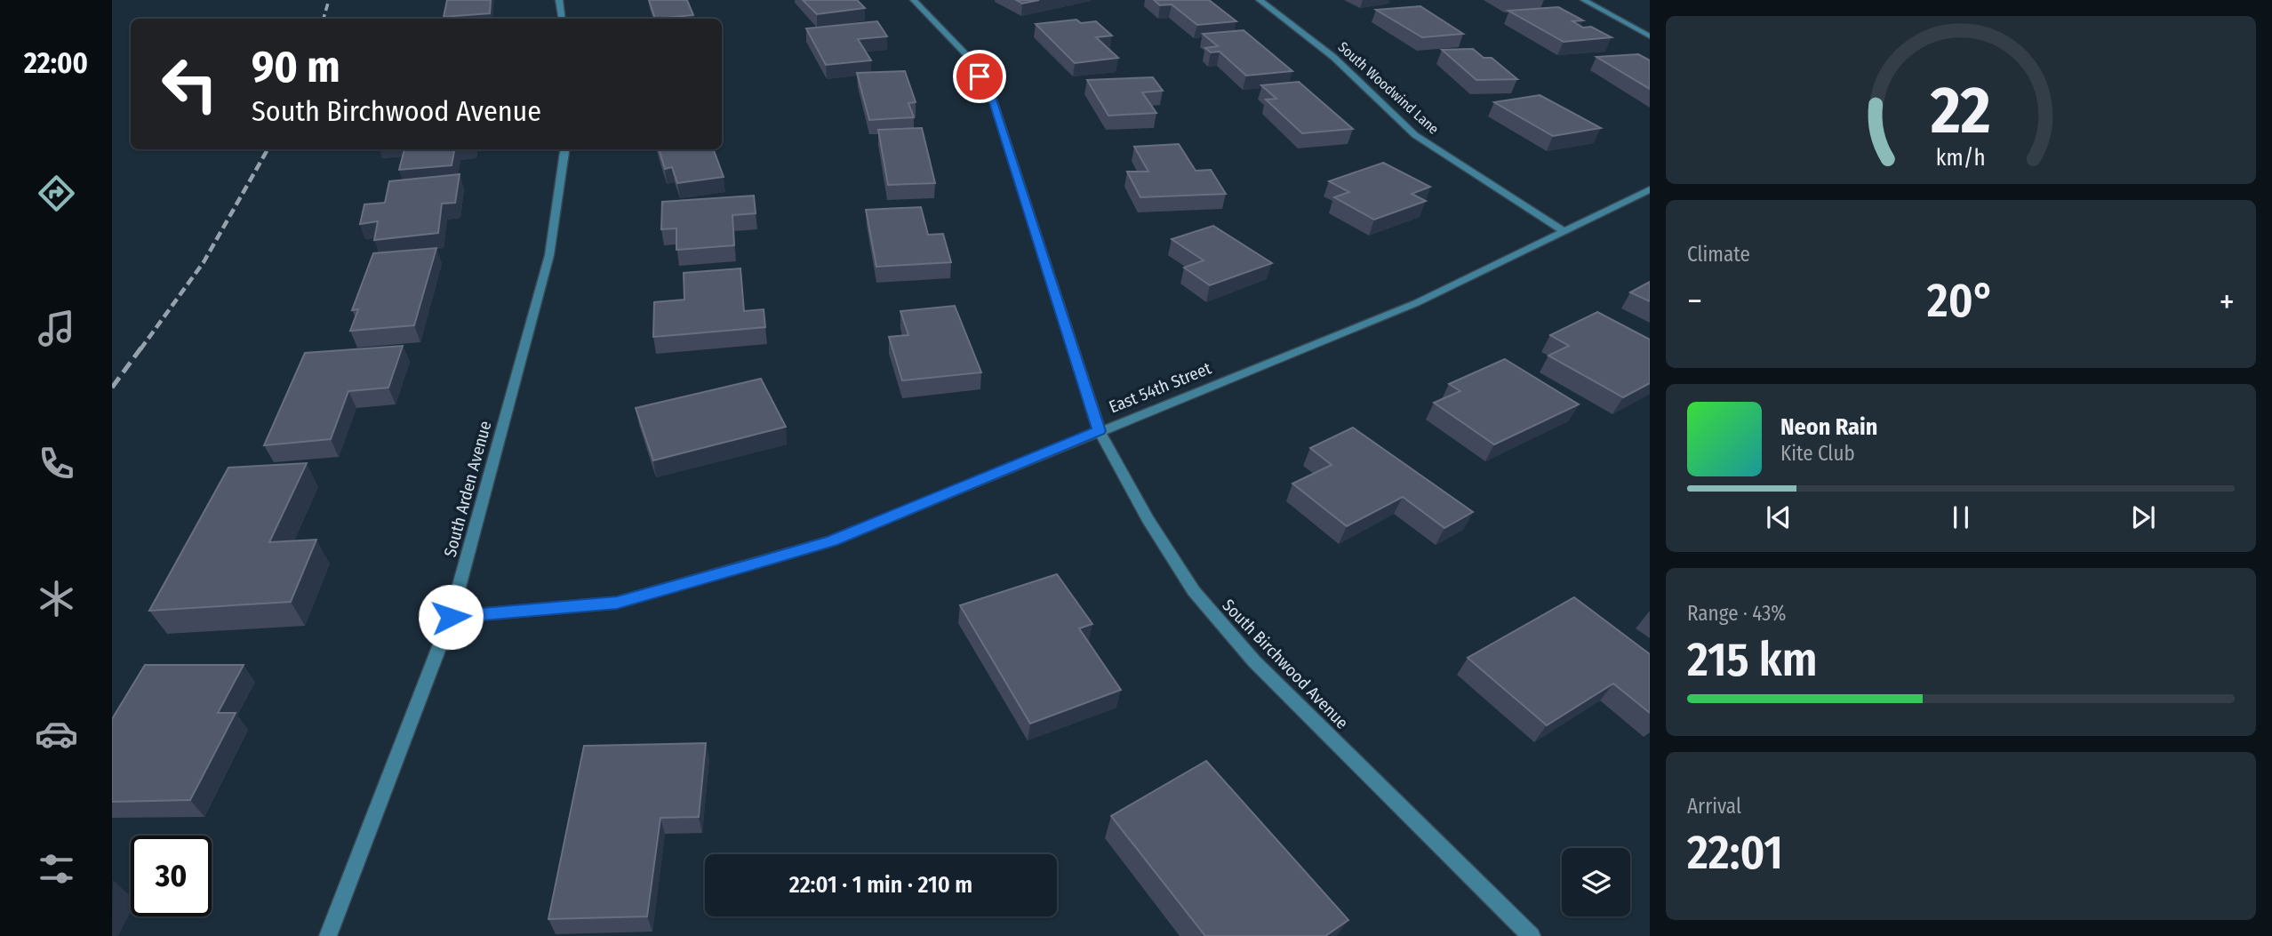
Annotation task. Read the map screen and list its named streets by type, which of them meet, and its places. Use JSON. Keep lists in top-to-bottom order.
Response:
{
  "streets": {
    "street": [
      "South Woodwind Lane",
      "East 54th Street",
      "South Arden Avenue",
      "South Birchwood Avenue"
    ]
  },
  "crossings": [
    ["South Woodwind Lane", "East 54th Street"],
    ["East 54th Street", "South Arden Avenue"],
    ["East 54th Street", "South Birchwood Avenue"]
  ],
  "page": {
    "tabs": "22:00",
    "turn": ["90 m", "South Birchwood Avenue"],
    "tile": [
      "Climate",
      ["Range · 43%", "215 km"],
      ["Arrival", "22:01"]
    ],
    "heat": ["−", "20°", "+"],
    "song": ["Neon Rain", "Kite Club"],
    "limit": "30",
    "trip": "22:01 · 1 min · 210 m",
    "gauge": ["22", "km/h"]
  }
}
